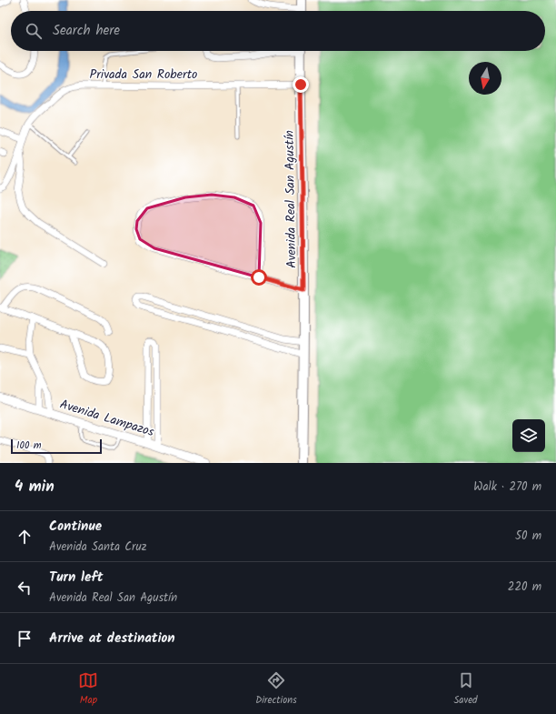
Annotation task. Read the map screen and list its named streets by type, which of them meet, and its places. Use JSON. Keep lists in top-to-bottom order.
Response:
{
  "streets": {
    "main road": ["Avenida Real San Agustín"],
    "street": ["Privada San Roberto", "Avenida Lampazos"]
  },
  "crossings": [
    ["Privada San Roberto", "Avenida Real San Agustín"]
  ],
  "scale_bar": "100 m",
  "north": "bottom",
  "page": {
    "search": "Search here",
    "scale": "100 m",
    "heading": ["4 min", "Walk · 270 m"],
    "list": [
      ["Continue", "Avenida Santa Cruz", "50 m"],
      ["Turn left", "Avenida Real San Agustín", "220 m"],
      "Arrive at destination"
    ],
    "nav": ["Map", "Directions", "Saved"]
  }
}
